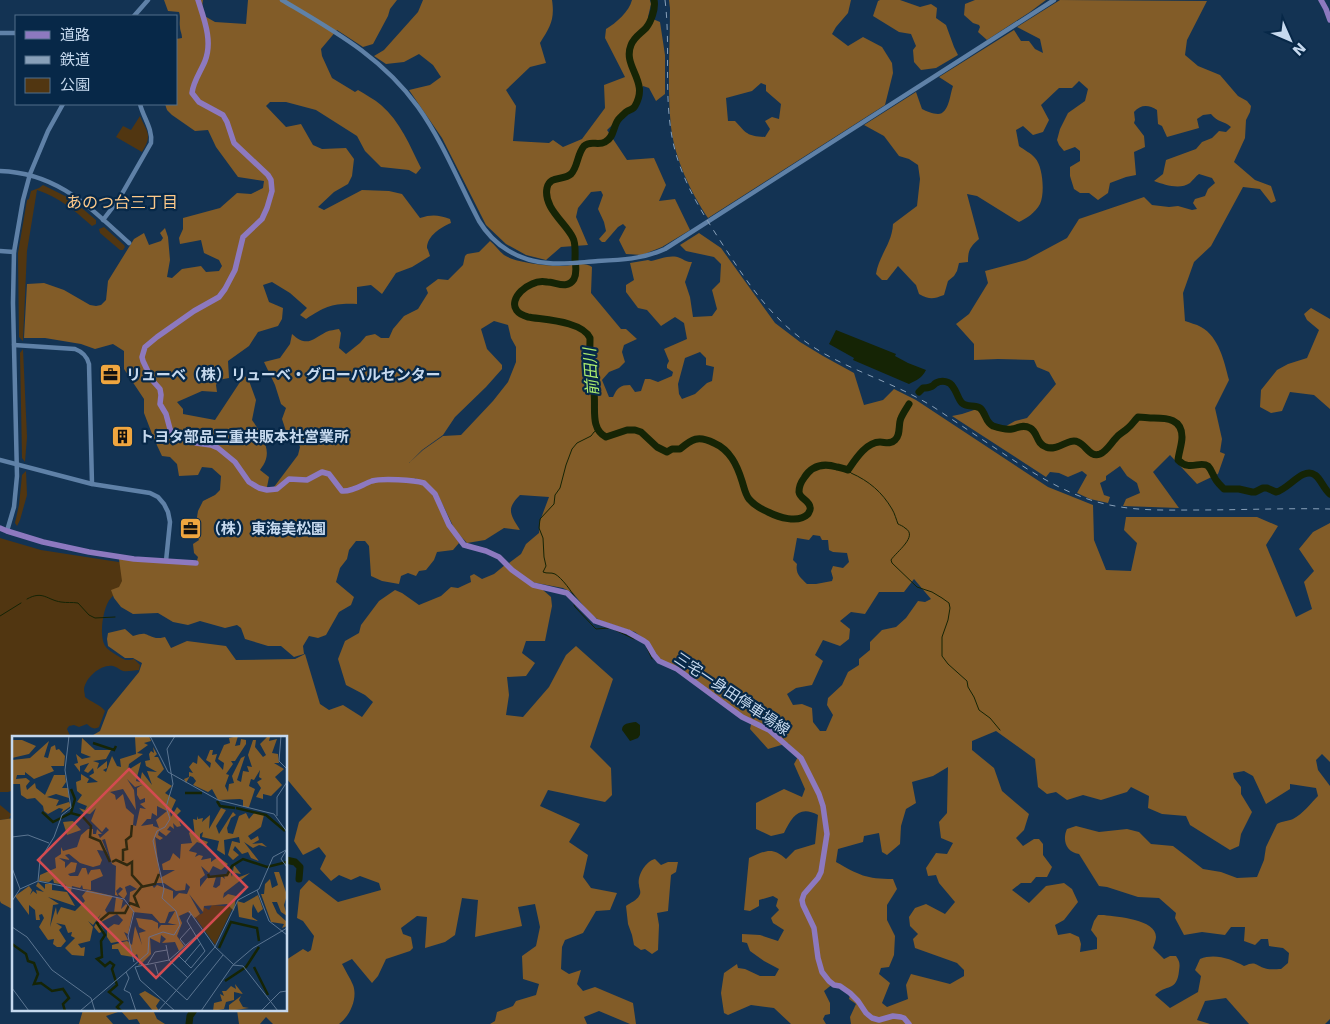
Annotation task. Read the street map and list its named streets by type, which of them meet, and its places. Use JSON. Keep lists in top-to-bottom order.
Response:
{
  "streets": {
    "main road": ["三宅一身田停車場線"]
  },
  "districts": ["あのつ台三丁目"],
  "water": ["前田川"],
  "places": {
    "office": ["リューベ（株）リューベ・グローバルセンター", "（株）東海美松園"],
    "building": ["トヨタ部品三重共販本社営業所"]
  },
  "legend": ["道路", "鉄道", "公園"],
  "north": "bottom right"
}
